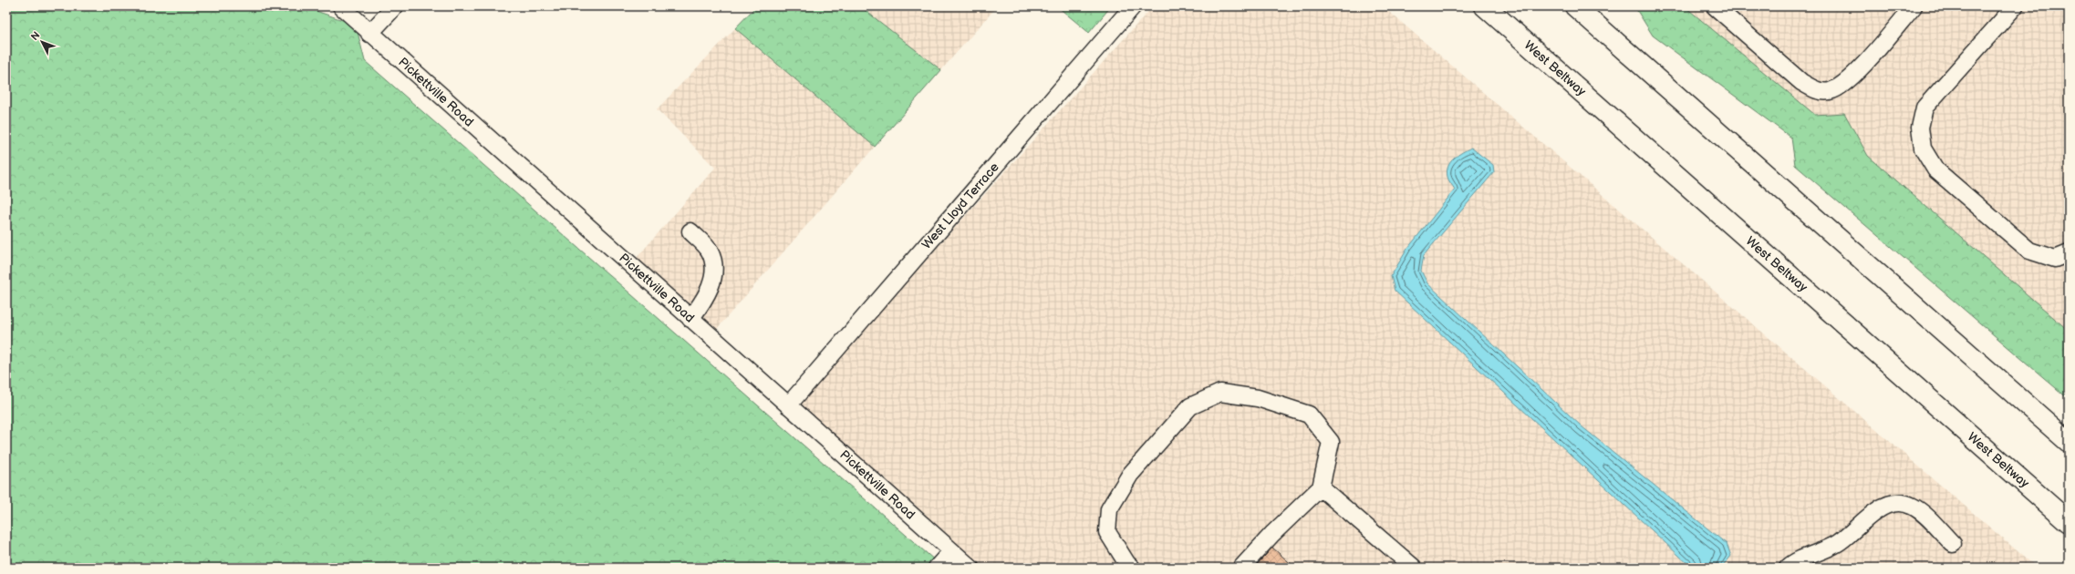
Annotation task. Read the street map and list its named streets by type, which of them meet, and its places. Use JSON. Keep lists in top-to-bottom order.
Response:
{
  "streets": {
    "highway": ["West Beltway"],
    "street": ["Pickettville Road", "West Lloyd Terrace"]
  },
  "crossings": [
    ["Pickettville Road", "West Lloyd Terrace"]
  ],
  "north": "top left"
}
